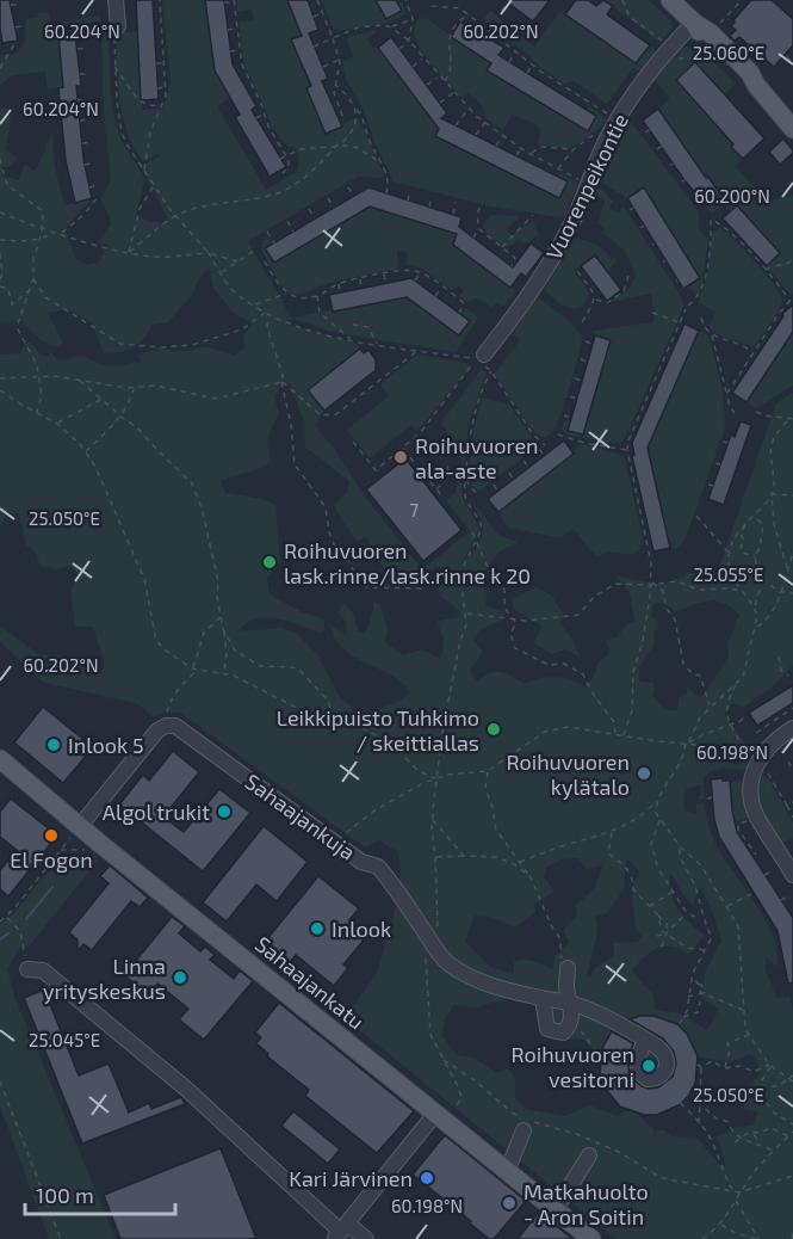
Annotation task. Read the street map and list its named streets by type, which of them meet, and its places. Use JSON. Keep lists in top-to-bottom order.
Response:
{
  "streets": {
    "main road": ["Sahaajankatu"],
    "street": ["Vuorenpeikontie", "Sahaajankuja"]
  },
  "crossings": [
    ["Sahaajankuja", "Sahaajankatu"]
  ],
  "places": [
    "Roihuvuoren ala-aste",
    "Roihuvuoren lask.rinne/lask.rinne k 20",
    "Leikkipuisto Tuhkimo / skeittiallas",
    "Inlook 5",
    "Roihuvuoren kylätalo",
    "Algol trukit",
    "El Fogon",
    "Inlook",
    "Linna yrityskeskus",
    "Roihuvuoren vesitorni",
    "Kari Järvinen",
    "Matkahuolto - Aron Soitin"
  ],
  "house_numbers": ["7"],
  "scale_bar": "100 m",
  "coordinates": [
    "60.204°N",
    "60.202°N",
    "25.060°E",
    "60.200°N",
    "25.050°E",
    "25.055°E",
    "60.198°N",
    "25.045°E"
  ]
}
